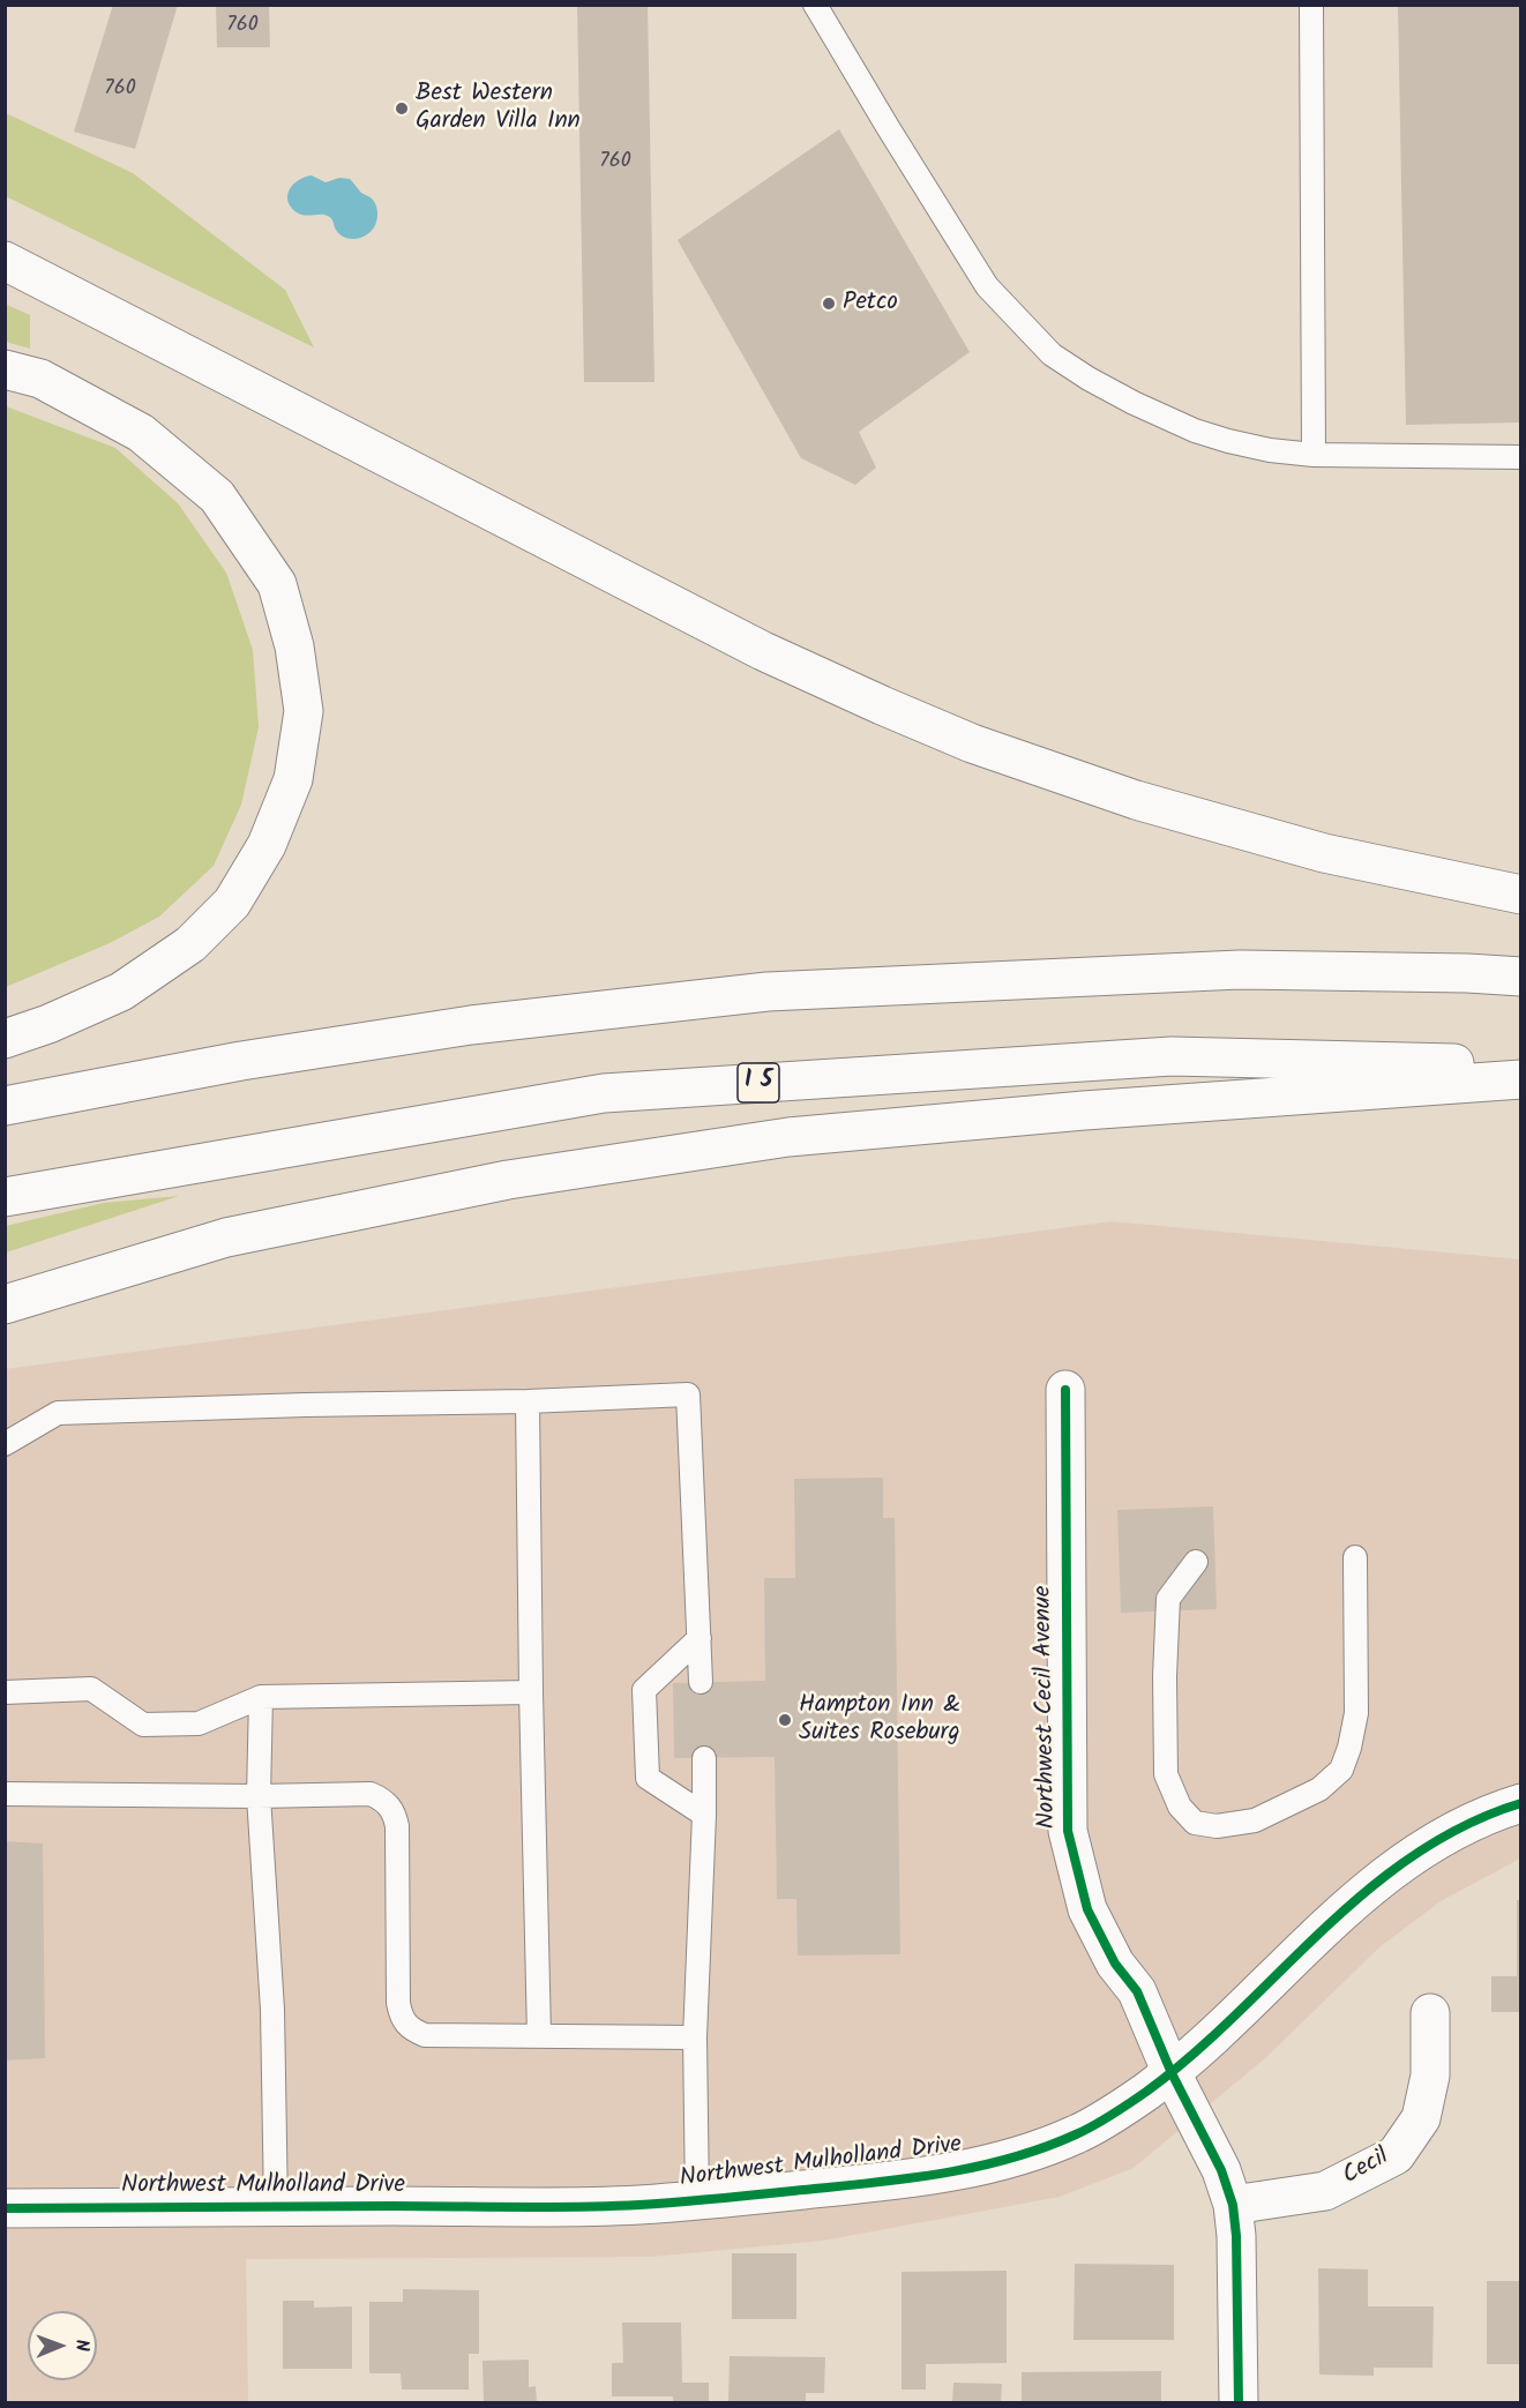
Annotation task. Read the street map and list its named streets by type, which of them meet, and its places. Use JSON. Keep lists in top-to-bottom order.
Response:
{
  "streets": {
    "main road": [
      "I 5",
      "Northwest Cecil Avenue",
      "Northwest Mulholland Drive",
      "Cecil"
    ]
  },
  "crossings": [
    ["Northwest Cecil Avenue", "Northwest Mulholland Drive"],
    ["Northwest Cecil Avenue", "Cecil"]
  ],
  "places": ["Best Western Garden Villa Inn", "Petco", "Hampton Inn & Suites Roseburg"],
  "house_numbers": ["760", "760", "760"],
  "north": "right"
}
